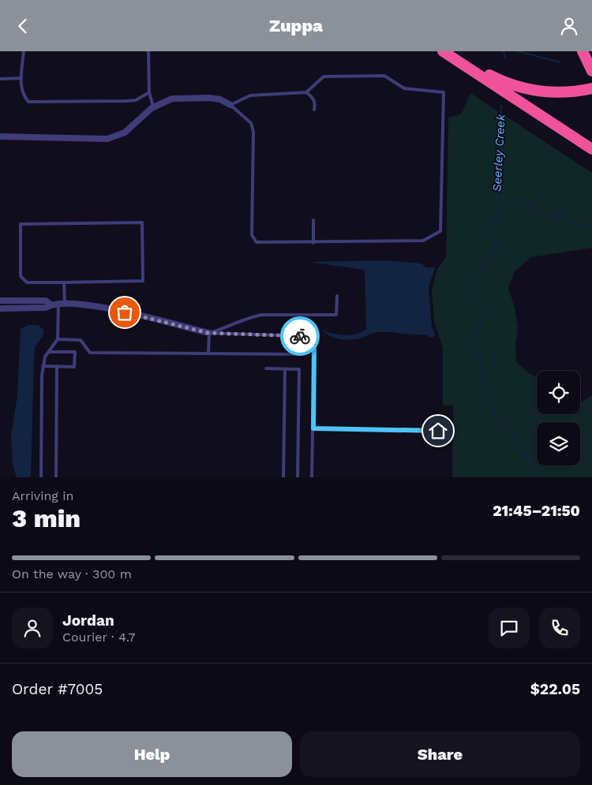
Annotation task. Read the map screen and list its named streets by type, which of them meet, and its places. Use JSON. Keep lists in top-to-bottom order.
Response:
{
  "water": ["Seerley Creek"],
  "page": {
    "header": "Zuppa",
    "heading": ["3 min", "Arriving in", "21:45–21:50"],
    "panel": [
      "Jordan",
      "Courier · 4.7",
      "Order #7005",
      "$22.05"
    ],
    "bar": "On the way · 300 m",
    "buttons": ["Help", "Share"]
  }
}
